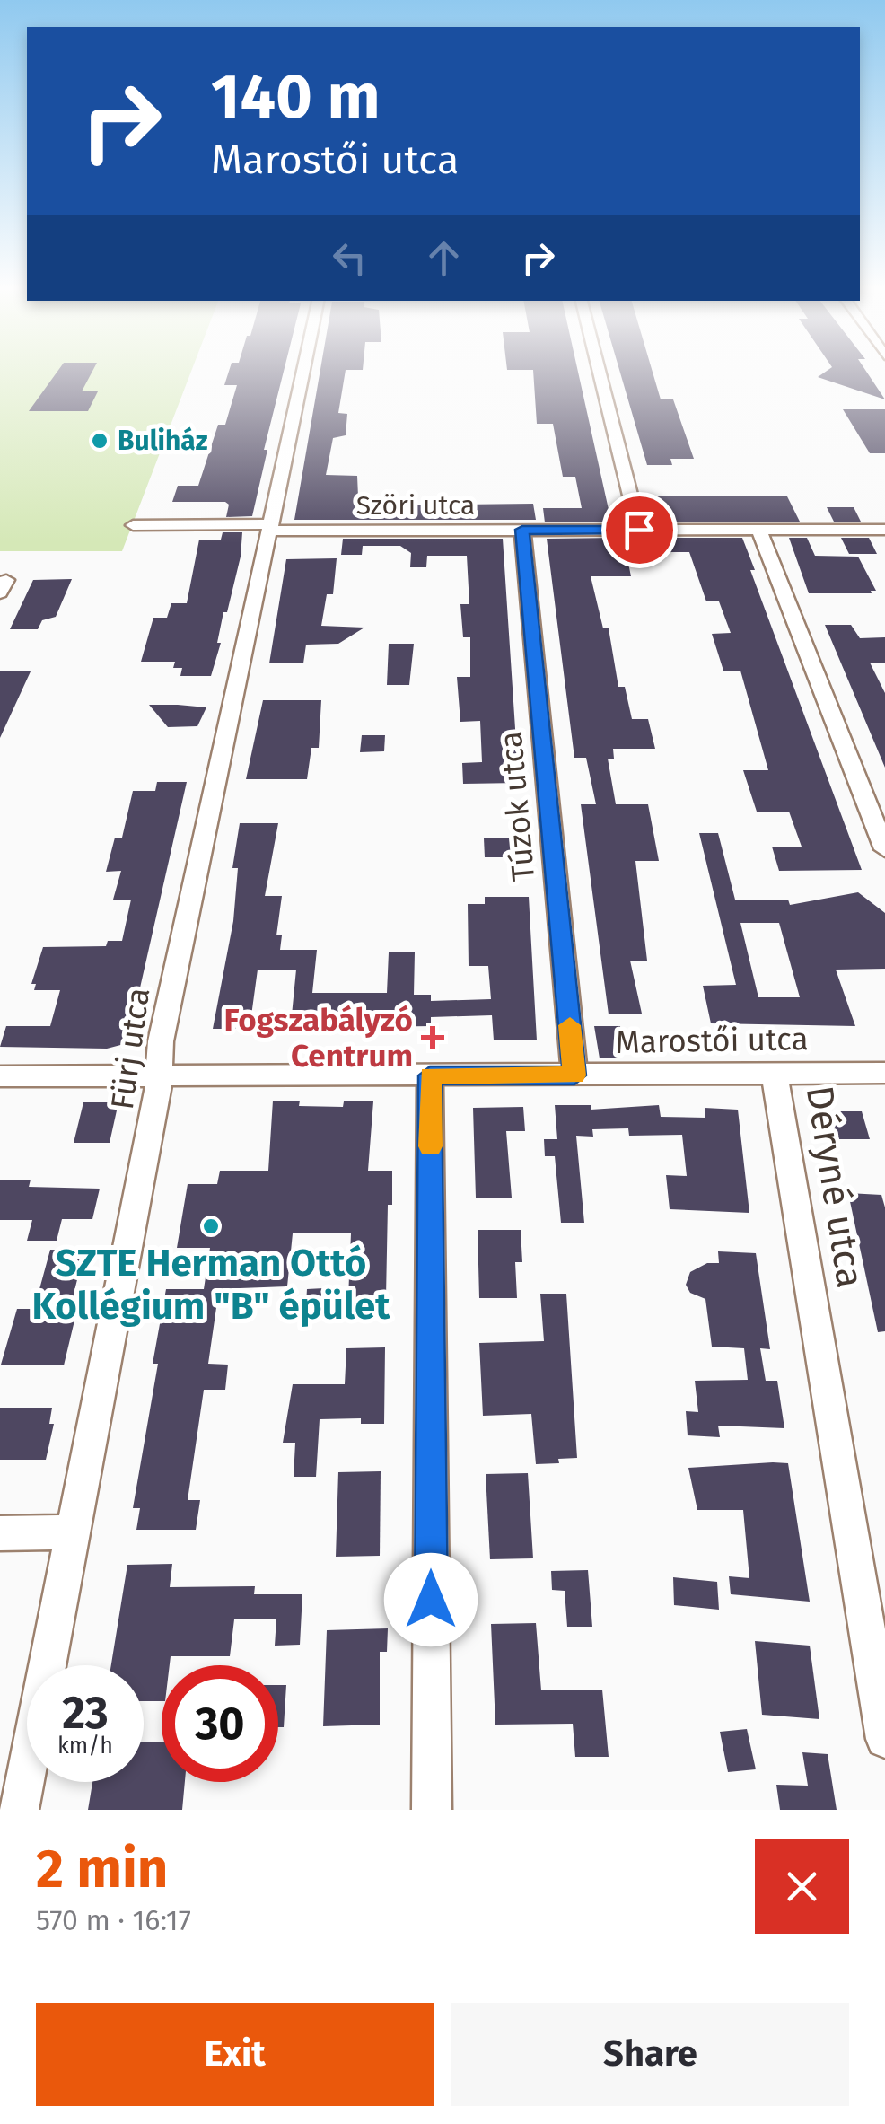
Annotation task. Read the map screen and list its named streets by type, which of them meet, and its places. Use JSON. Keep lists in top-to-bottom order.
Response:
{
  "streets": {
    "street": [
      "Szöri utca",
      "Túzok utca",
      "Marostői utca",
      "Fürj utca",
      "Déryné utca"
    ]
  },
  "crossings": [
    ["Szöri utca", "Túzok utca"],
    ["Szöri utca", "Fürj utca"],
    ["Túzok utca", "Marostői utca"],
    ["Marostői utca", "Fürj utca"],
    ["Marostői utca", "Déryné utca"]
  ],
  "places": {
    "other": ["Buliház", "SZTE Herman Ottó Kollégium \"B\" épület"],
    "health": ["Fogszabályzó Centrum"]
  },
  "page": {
    "turn": ["140 m", "Marostői utca"],
    "speed": "23 km/h",
    "limit": "30",
    "heading": ["2 min", "570 m · 16:17"],
    "buttons": ["Exit", "Share"]
  }
}
